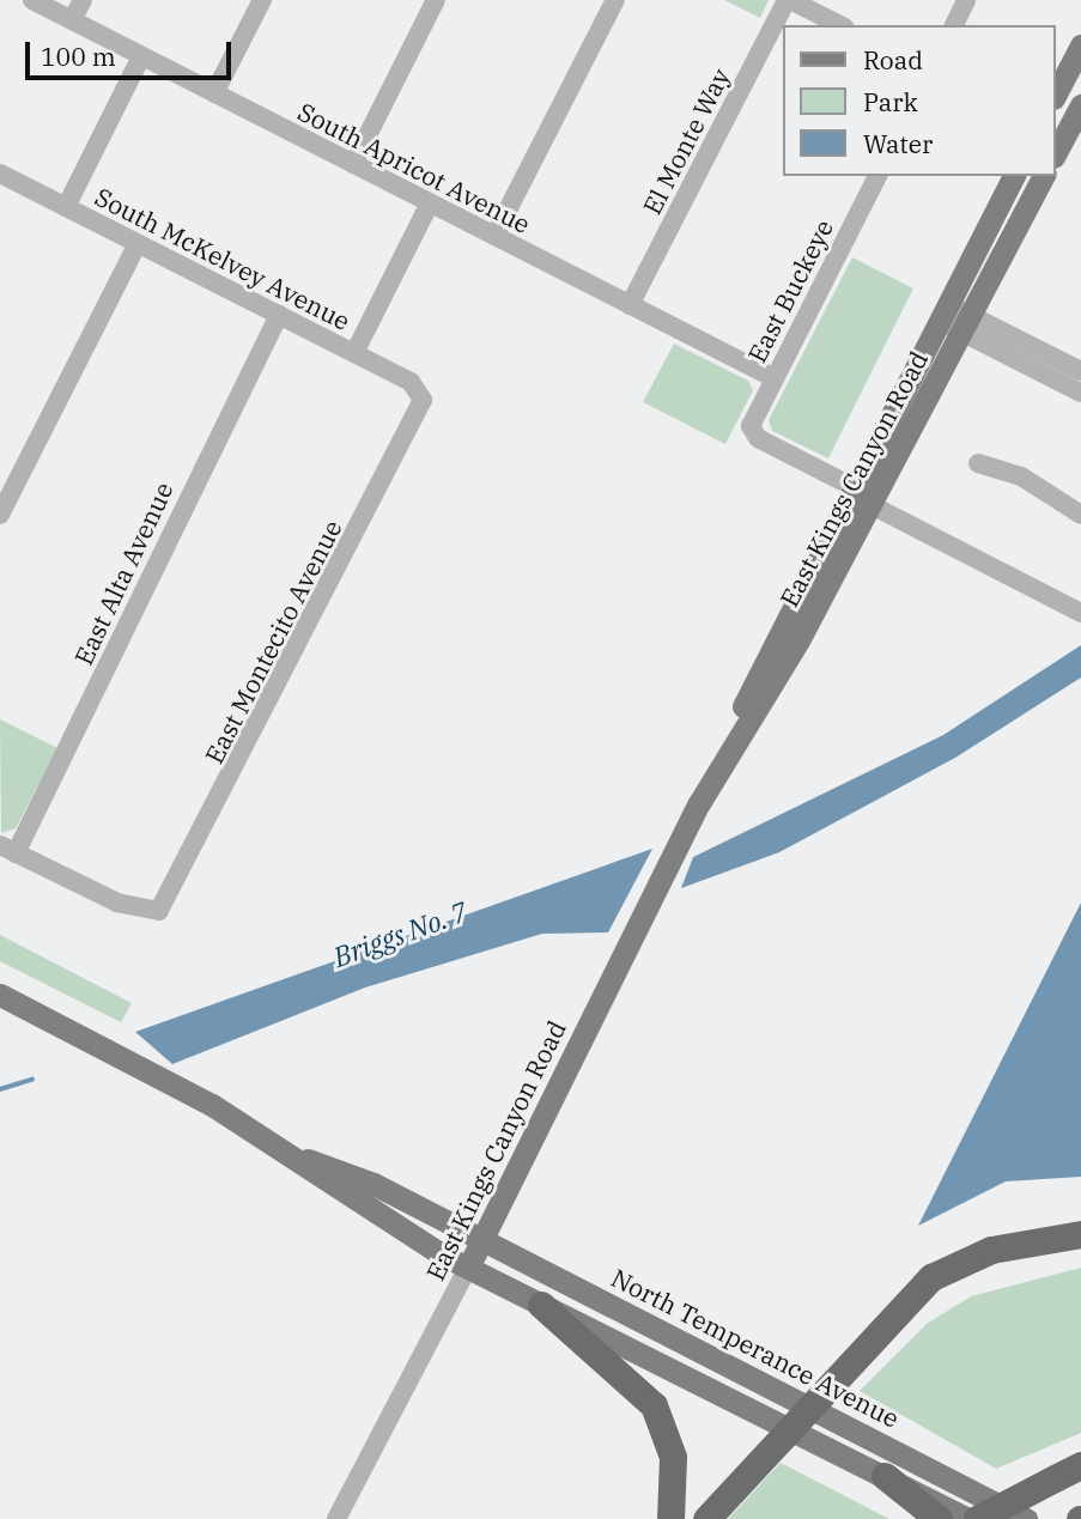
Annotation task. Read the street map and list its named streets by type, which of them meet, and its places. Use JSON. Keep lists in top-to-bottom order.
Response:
{
  "streets": {
    "main road": ["East Kings Canyon Road", "North Temperance Avenue"],
    "street": [
      "El Monte Way",
      "South Apricot Avenue",
      "South McKelvey Avenue",
      "East Buckeye",
      "East Alta Avenue",
      "East Montecito Avenue"
    ]
  },
  "crossings": [
    ["El Monte Way", "South Apricot Avenue"],
    ["South Apricot Avenue", "East Buckeye"],
    ["South McKelvey Avenue", "East Alta Avenue"],
    ["South McKelvey Avenue", "East Montecito Avenue"],
    ["East Buckeye", "East Kings Canyon Road"],
    ["East Kings Canyon Road", "North Temperance Avenue"],
    ["East Alta Avenue", "East Montecito Avenue"]
  ],
  "water": ["Briggs No. 7"],
  "legend": ["Road", "Park", "Water"],
  "scale_bar": "100 m"
}
